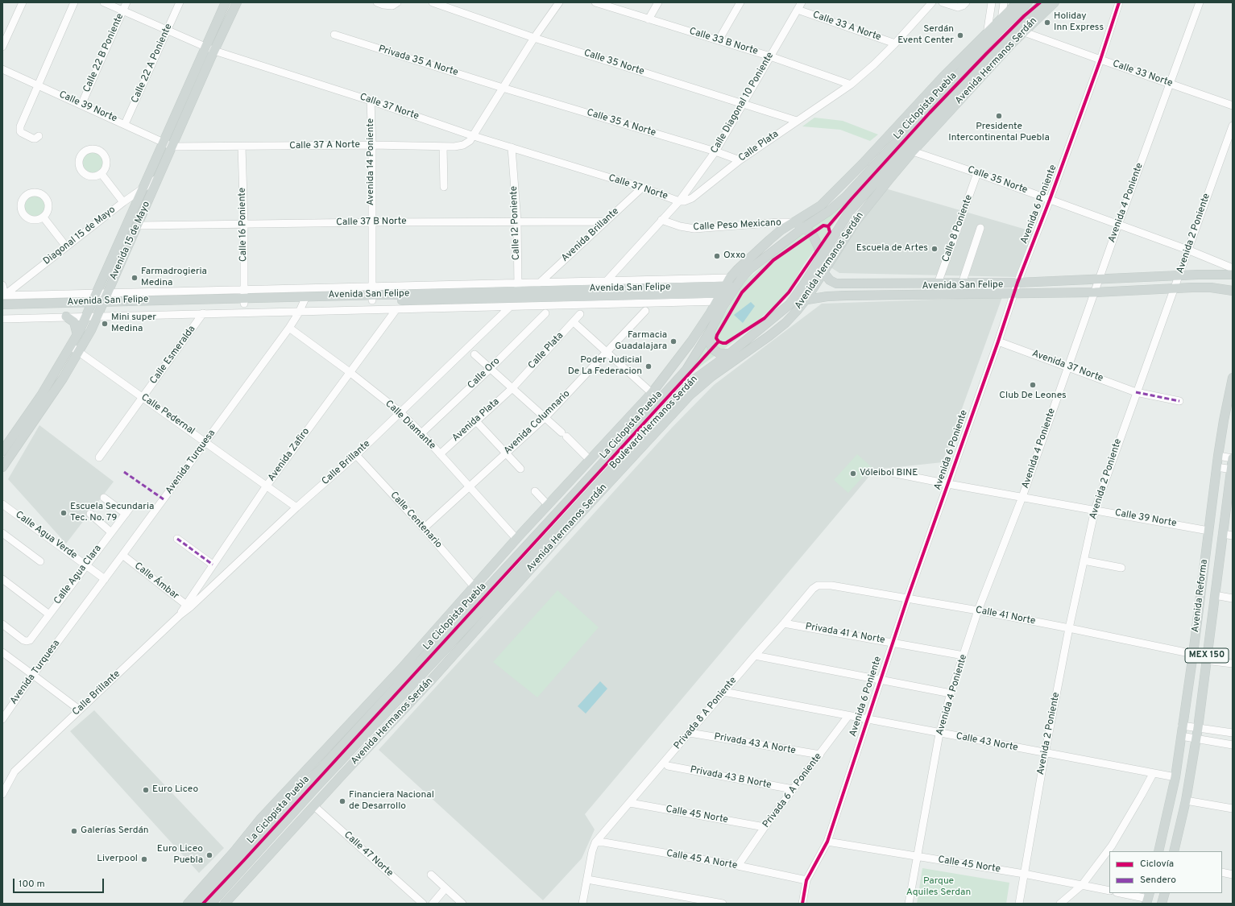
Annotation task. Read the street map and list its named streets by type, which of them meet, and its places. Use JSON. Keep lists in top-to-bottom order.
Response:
{
  "streets": {
    "main road": [
      "Avenida Hermanos Serdán",
      "Avenida 15 de Mayo",
      "Avenida San Felipe",
      "Boulevard Hermanos Serdán",
      "Avenida Reforma",
      "MEX 150"
    ],
    "street": [
      "Calle 33 A Norte",
      "Calle 33 B Norte",
      "Calle 22 B Poniente",
      "Privada 35 A Norte",
      "Calle 35 Norte",
      "Calle 22 A Poniente",
      "Calle 33 Norte",
      "Calle Diagonal 10 Poniente",
      "Calle 39 Norte",
      "Calle 37 Norte",
      "Calle 35 A Norte",
      "Calle 37 A Norte",
      "Calle Plata",
      "Avenida 14 Poniente",
      "Avenida 4 Poniente",
      "Avenida 6 Poniente",
      "Calle 37 B Norte",
      "Calle 12 Poniente",
      "Calle 16 Poniente",
      "Calle Peso Mexicano",
      "Calle 8 Poniente",
      "Avenida 2 Poniente",
      "Avenida Brillante",
      "Diagonal 15 de Mayo",
      "Calle Esmeralda",
      "Avenida 37 Norte",
      "Calle Oro",
      "Calle Pedernal",
      "Avenida Plata",
      "Avenida Columnario",
      "Calle Diamante",
      "Avenida Zafiro",
      "Avenida Turquesa",
      "Calle Brillante",
      "Calle Centenario",
      "Calle Agua Verde",
      "Calle Agua Clara",
      "Calle Ámbar",
      "Calle 41 Norte",
      "Privada 41 A Norte",
      "Privada 8 A Poniente",
      "Calle 43 Norte",
      "Privada 43 A Norte",
      "Privada 43 B Norte",
      "Privada 6 A Poniente",
      "Calle 45 Norte",
      "Calle 47 Norte",
      "Calle 45 A Norte"
    ],
    "cycle path": ["La Ciclopista Puebla"]
  },
  "crossings": [
    ["Calle 33 A Norte", "Calle Diagonal 10 Poniente"],
    ["Calle 33 A Norte", "Calle Plata"],
    ["Calle 33 B Norte", "Calle Diagonal 10 Poniente"],
    ["Calle 33 B Norte", "Calle Plata"],
    ["Calle 22 B Poniente", "Calle 39 Norte"],
    ["Calle 22 B Poniente", "Calle 37 Norte"],
    ["Privada 35 A Norte", "Calle 35 A Norte"],
    ["Avenida Hermanos Serdán", "Calle 35 Norte"],
    ["Avenida Hermanos Serdán", "Calle 33 Norte"],
    ["Avenida Hermanos Serdán", "Avenida San Felipe"],
    ["Avenida Hermanos Serdán", "Boulevard Hermanos Serdán"],
    ["Avenida Hermanos Serdán", "Calle 47 Norte"],
    ["Calle 35 Norte", "Calle Diagonal 10 Poniente"],
    ["Calle 35 Norte", "Calle Plata"],
    ["Calle 35 Norte", "Avenida 4 Poniente"],
    ["Calle 35 Norte", "Avenida 6 Poniente"],
    ["Calle 35 Norte", "Calle 8 Poniente"],
    ["Calle 35 Norte", "Avenida 2 Poniente"],
    ["Calle 35 Norte", "Boulevard Hermanos Serdán"],
    ["Calle 22 A Poniente", "Calle 39 Norte"],
    ["Calle 22 A Poniente", "Calle 37 Norte"],
    ["Calle 33 Norte", "Avenida 4 Poniente"],
    ["Calle 33 Norte", "Avenida 6 Poniente"],
    ["Calle 33 Norte", "Boulevard Hermanos Serdán"],
    ["Calle Diagonal 10 Poniente", "Calle 37 Norte"],
    ["Calle Diagonal 10 Poniente", "Calle 35 A Norte"],
    ["Calle Diagonal 10 Poniente", "Calle Plata"],
    ["Calle 39 Norte", "Calle 37 A Norte"],
    ["Calle 39 Norte", "Avenida 4 Poniente"],
    ["Calle 39 Norte", "Avenida 6 Poniente"],
    ["Calle 39 Norte", "Avenida 2 Poniente"],
    ["Calle 39 Norte", "Avenida 15 de Mayo"],
    ["Calle 39 Norte", "Avenida Reforma"],
    ["Calle 37 Norte", "Calle 37 A Norte"],
    ["Calle 37 Norte", "Calle Plata"],
    ["Calle 37 Norte", "Avenida 14 Poniente"],
    ["Calle 37 Norte", "Calle 12 Poniente"],
    ["Calle 37 Norte", "Avenida Brillante"],
    ["Calle 37 Norte", "Avenida 15 de Mayo"],
    ["Calle 35 A Norte", "Calle Plata"],
    ["Calle 37 A Norte", "Avenida 14 Poniente"],
    ["Calle 37 A Norte", "Calle 16 Poniente"],
    ["Calle 37 A Norte", "Avenida 15 de Mayo"],
    ["Calle Plata", "Calle Peso Mexicano"],
    ["Calle Plata", "Avenida San Felipe"],
    ["Calle Plata", "Avenida Plata"],
    ["Avenida 14 Poniente", "Calle 37 B Norte"],
    ["Avenida 14 Poniente", "Avenida San Felipe"],
    ["Avenida 4 Poniente", "Avenida San Felipe"],
    ["Avenida 4 Poniente", "Avenida 37 Norte"],
    ["Avenida 4 Poniente", "Calle 41 Norte"],
    ["Avenida 4 Poniente", "Privada 41 A Norte"],
    ["Avenida 4 Poniente", "Calle 43 Norte"],
    ["Avenida 4 Poniente", "Calle 45 Norte"],
    ["Avenida 6 Poniente", "Avenida San Felipe"],
    ["Avenida 6 Poniente", "Avenida 37 Norte"],
    ["Avenida 6 Poniente", "Calle 41 Norte"],
    ["Avenida 6 Poniente", "Privada 41 A Norte"],
    ["Avenida 6 Poniente", "Calle 43 Norte"],
    ["Avenida 6 Poniente", "Calle 45 Norte"],
    ["Avenida 6 Poniente", "Calle 45 A Norte"],
    ["Calle 37 B Norte", "Calle 12 Poniente"],
    ["Calle 37 B Norte", "Calle 16 Poniente"],
    ["Calle 37 B Norte", "Avenida Brillante"],
    ["Calle 37 B Norte", "Avenida 15 de Mayo"],
    ["Calle 12 Poniente", "Avenida San Felipe"],
    ["Calle 16 Poniente", "Avenida San Felipe"],
    ["Calle 8 Poniente", "Avenida San Felipe"],
    ["Avenida 2 Poniente", "Avenida San Felipe"],
    ["Avenida 2 Poniente", "Avenida 37 Norte"],
    ["Avenida 2 Poniente", "Calle 41 Norte"],
    ["Avenida 2 Poniente", "Calle 43 Norte"],
    ["Avenida 2 Poniente", "Calle 45 Norte"],
    ["Avenida Brillante", "Avenida San Felipe"],
    ["Diagonal 15 de Mayo", "Avenida 15 de Mayo"],
    ["Diagonal 15 de Mayo", "Avenida San Felipe"],
    ["Avenida 15 de Mayo", "Avenida San Felipe"],
    ["Avenida 15 de Mayo", "Calle Pedernal"],
    ["Avenida San Felipe", "Calle Esmeralda"],
    ["Avenida San Felipe", "Boulevard Hermanos Serdán"],
    ["Avenida San Felipe", "Avenida Zafiro"],
    ["Avenida San Felipe", "Avenida Turquesa"],
    ["Avenida San Felipe", "Calle Brillante"],
    ["Calle Esmeralda", "Calle Pedernal"],
    ["Calle Oro", "Calle Diamante"],
    ["Calle Pedernal", "Avenida Zafiro"],
    ["Calle Pedernal", "Avenida Turquesa"],
    ["Calle Pedernal", "Calle Brillante"],
    ["Avenida Plata", "Calle Diamante"],
    ["Avenida Columnario", "Calle Diamante"],
    ["Avenida Columnario", "Calle Centenario"],
    ["Calle Diamante", "Avenida Zafiro"],
    ["Calle Diamante", "Avenida Turquesa"],
    ["Calle Diamante", "Calle Brillante"],
    ["Avenida Zafiro", "Calle Brillante"],
    ["Avenida Zafiro", "Calle Ámbar"],
    ["Avenida Turquesa", "Calle Agua Verde"],
    ["Avenida Turquesa", "Calle Ámbar"],
    ["Calle Brillante", "Calle Centenario"],
    ["Calle Brillante", "Calle Ámbar"],
    ["Calle Agua Verde", "Calle Agua Clara"],
    ["Avenida Reforma", "Calle 41 Norte"],
    ["Avenida Reforma", "Calle 43 Norte"],
    ["Calle 41 Norte", "Privada 8 A Poniente"],
    ["Privada 41 A Norte", "Privada 8 A Poniente"],
    ["Privada 8 A Poniente", "Calle 43 Norte"],
    ["Privada 8 A Poniente", "Privada 43 A Norte"],
    ["Privada 8 A Poniente", "Calle 45 Norte"],
    ["Privada 8 A Poniente", "Calle 45 A Norte"],
    ["Calle 43 Norte", "Privada 6 A Poniente"],
    ["Privada 43 A Norte", "Privada 6 A Poniente"],
    ["Privada 43 B Norte", "Privada 6 A Poniente"],
    ["Privada 6 A Poniente", "Calle 45 Norte"],
    ["Privada 6 A Poniente", "Calle 45 A Norte"]
  ],
  "parks": ["Parque Aquiles Serdan"],
  "places": [
    "Holiday Inn Express",
    "Serdán Event Center",
    "Presidente Intercontinental Puebla",
    "Escuela de Artes",
    "Oxxo",
    "Farmadrogieria Medina",
    "Mini super Medina",
    "Farmacia Guadalajara",
    "Poder Judicial De La Federacion",
    "Club De Leones",
    "Vóleibol BINE",
    "Escuela Secundaria Tec. No. 79",
    "Euro Liceo",
    "Financiera Nacional de Desarrollo",
    "Galerías Serdán",
    "Euro Liceo Puebla",
    "Liverpool"
  ],
  "legend": ["Ciclovía", "Sendero"],
  "scale_bar": "100 m"
}
